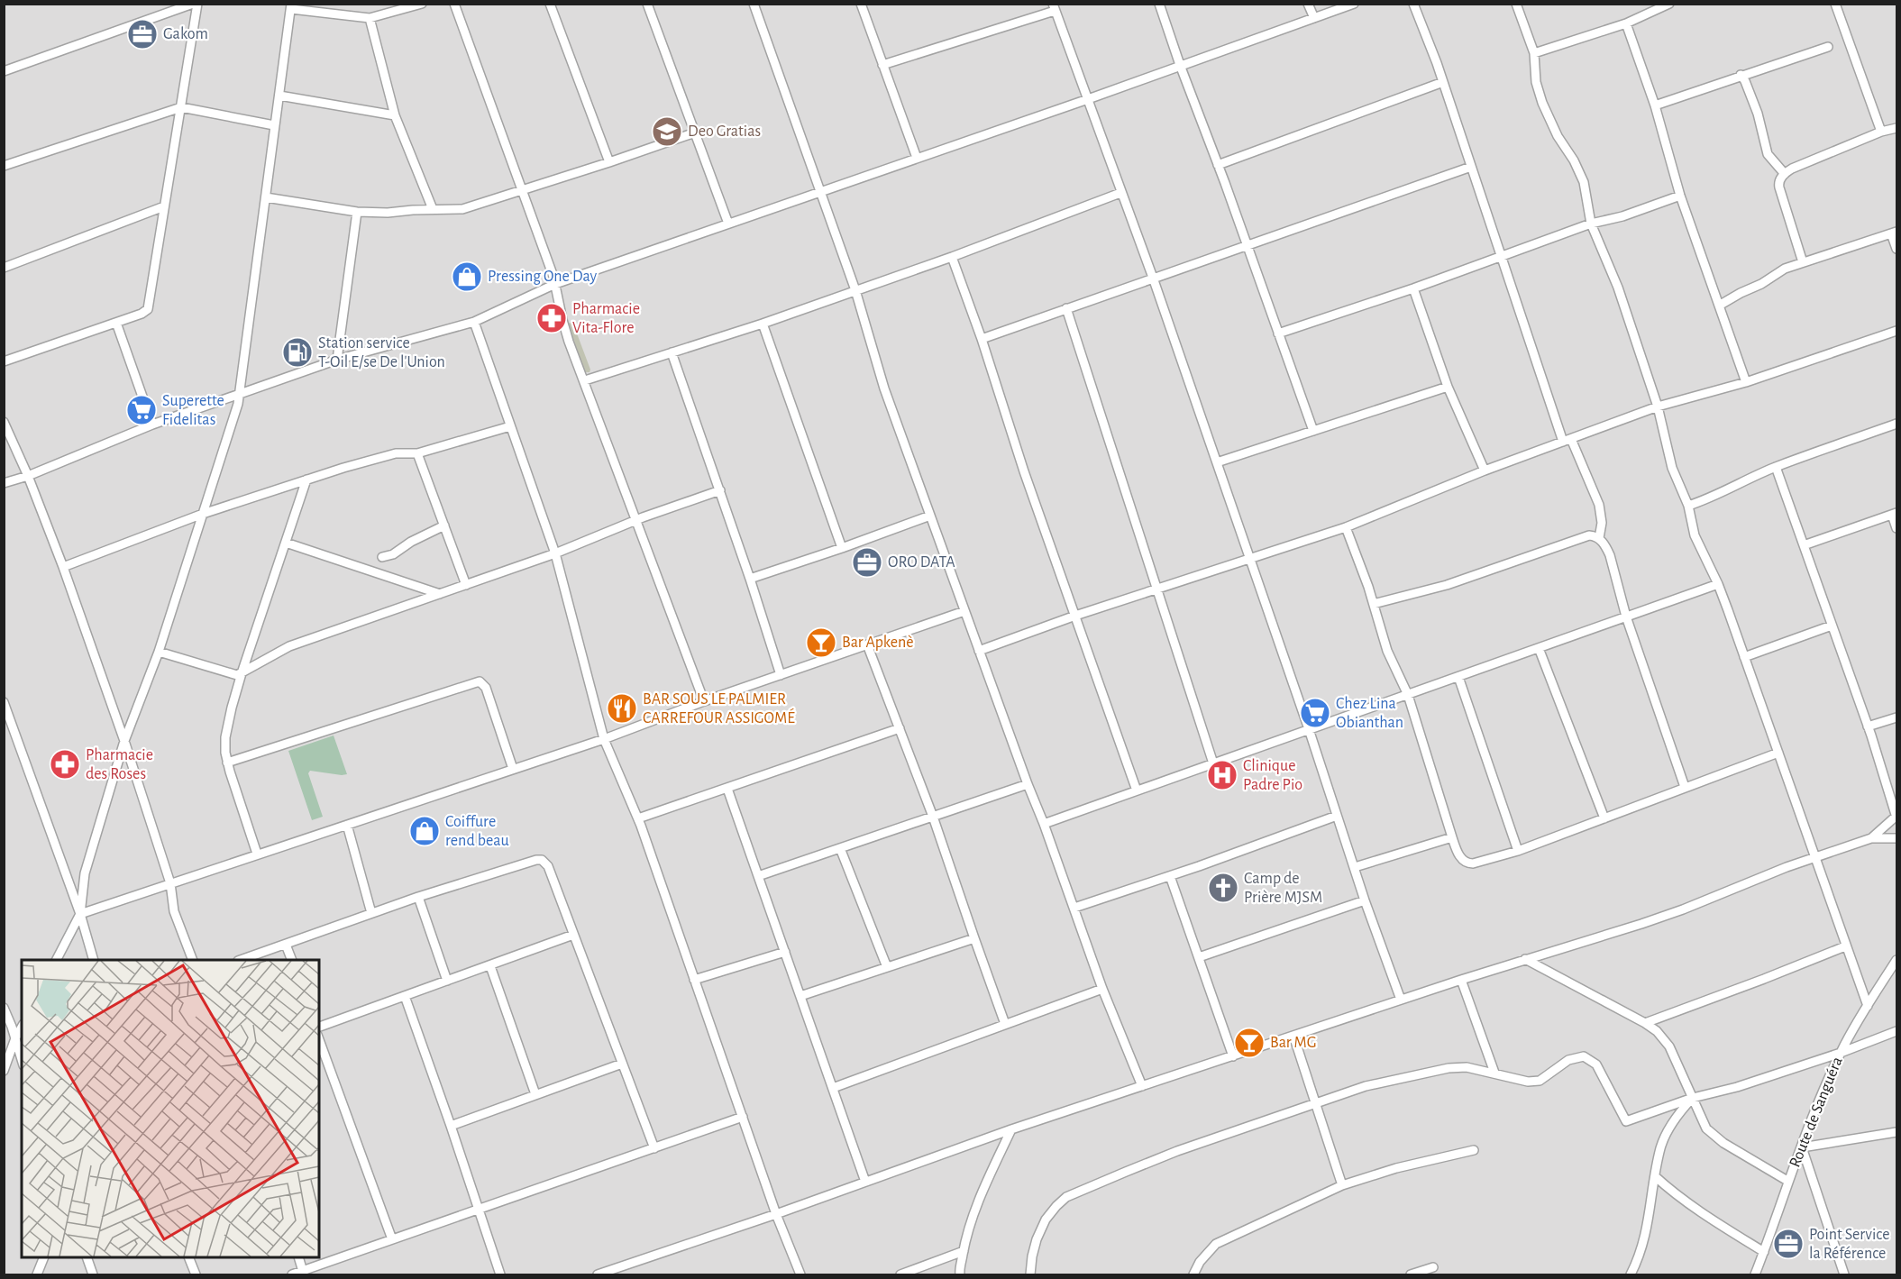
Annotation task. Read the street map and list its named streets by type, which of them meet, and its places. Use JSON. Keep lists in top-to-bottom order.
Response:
{
  "streets": {
    "street": ["Route de Sanguéra"]
  },
  "places": {
    "office": ["Gakom", "ORO DATA", "Point Service la Référence"],
    "school or university": ["Deo Gratias"],
    "shop": ["Pressing One Day", "Coiffure rend beau"],
    "pharmacy": ["Pharmacie Vita-Flore", "Pharmacie des Roses"],
    "fuel station": ["Station service T-Oil E/se De l'Union"],
    "supermarket": ["Superette Fidelitas", "Chez Lina Obianthan"],
    "bar": ["Bar Apkenè", "Bar MG"],
    "restaurant": ["BAR SOUS LE PALMIER CARREFOUR ASSIGOMÉ"],
    "hospital": ["Clinique Padre Pio"],
    "church": ["Camp de Prière MJSM"]
  }
}
